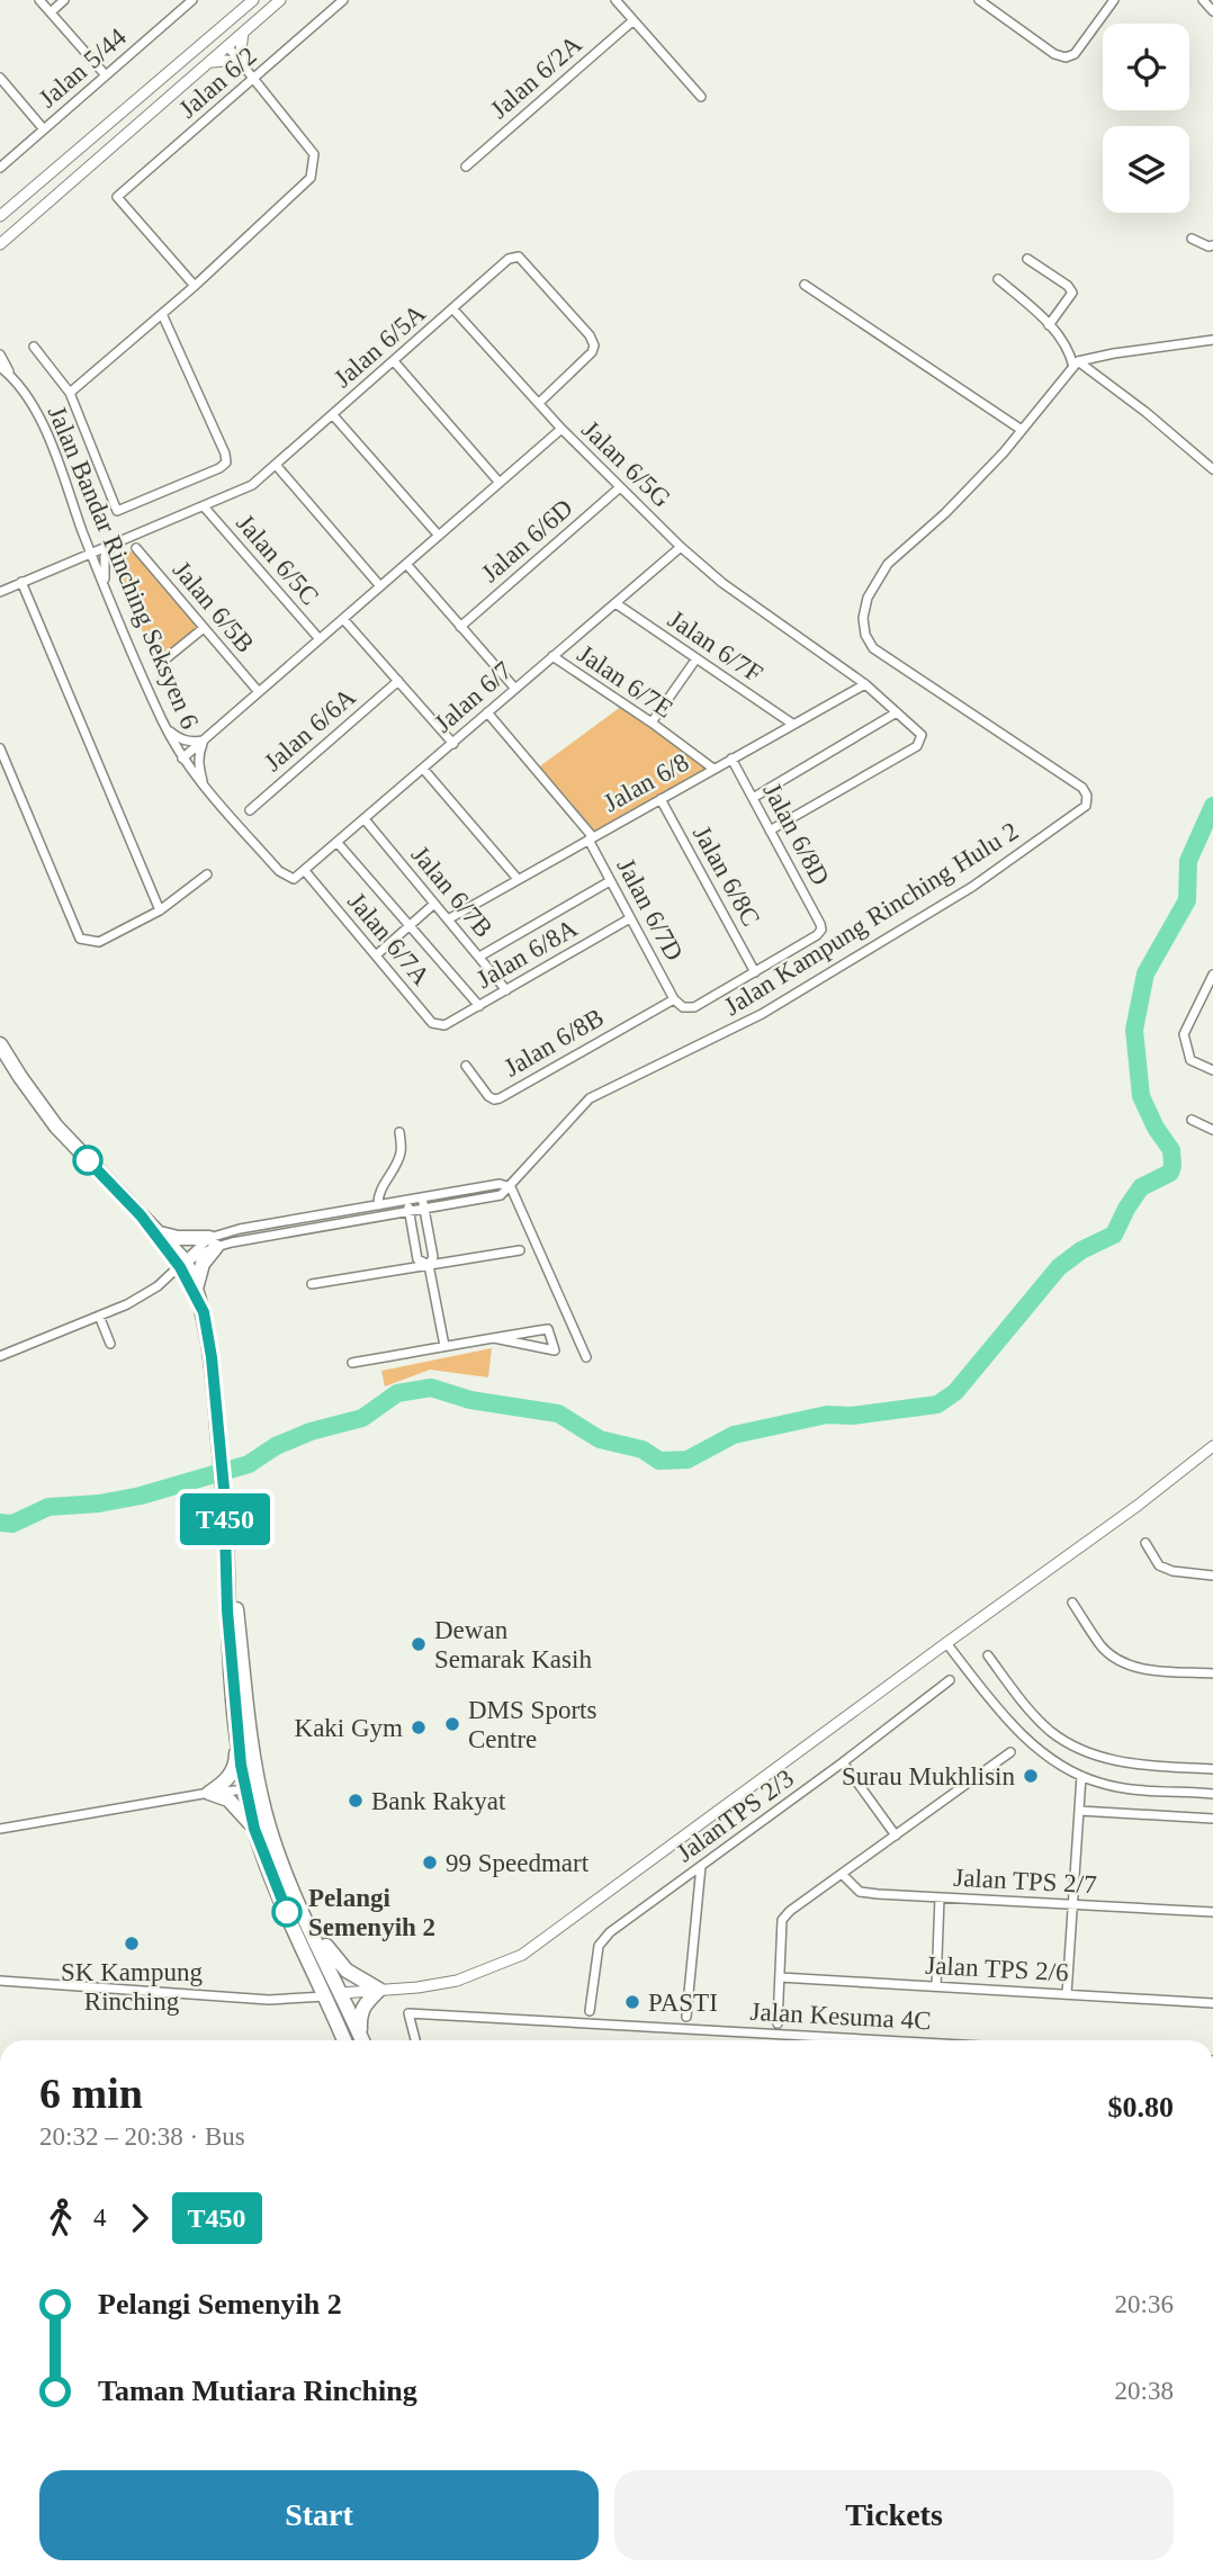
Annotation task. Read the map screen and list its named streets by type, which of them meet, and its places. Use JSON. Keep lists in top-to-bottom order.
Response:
{
  "streets": {
    "street": [
      "Jalan 5/44",
      "Jalan 6/2A",
      "Jalan 6/2",
      "Jalan 6/5A",
      "Jalan 6/5G",
      "Jalan 6/6D",
      "Jalan 6/5C",
      "Jalan Bandar Rinching Seksyen 6",
      "Jalan 6/5B",
      "Jalan 6/7F",
      "Jalan 6/7E",
      "Jalan 6/7",
      "Jalan 6/6A",
      "Jalan 6/8",
      "Jalan 6/8D",
      "Jalan 6/8C",
      "Jalan 6/7B",
      "Jalan 6/7D",
      "Jalan Kampung Rinching Hulu 2",
      "Jalan 6/7A",
      "Jalan 6/8A",
      "Jalan 6/8B",
      "JalanTPS 2/3",
      "Jalan TPS 2/7",
      "Jalan TPS 2/6",
      "Jalan Kesuma 4C"
    ]
  },
  "crossings": [
    ["Jalan 6/5A", "Jalan 6/5C"],
    ["Jalan 6/5A", "Jalan Bandar Rinching Seksyen 6"],
    ["Jalan 6/5G", "Jalan 6/6D"],
    ["Jalan 6/5G", "Jalan 6/5C"],
    ["Jalan 6/5G", "Jalan Bandar Rinching Seksyen 6"],
    ["Jalan 6/5G", "Jalan 6/5B"],
    ["Jalan 6/5G", "Jalan 6/7"],
    ["Jalan 6/5G", "Jalan 6/8"],
    ["Jalan 6/5G", "Jalan 6/8D"],
    ["Jalan Bandar Rinching Seksyen 6", "Jalan 6/7"],
    ["Jalan 6/7F", "Jalan 6/7"],
    ["Jalan 6/7F", "Jalan 6/8"],
    ["Jalan 6/7E", "Jalan 6/7"],
    ["Jalan 6/7E", "Jalan 6/8"],
    ["Jalan 6/7", "Jalan 6/7B"],
    ["Jalan 6/7", "Jalan 6/7D"],
    ["Jalan 6/7", "Jalan 6/7A"],
    ["Jalan 6/8", "Jalan 6/8D"],
    ["Jalan 6/8", "Jalan 6/8C"],
    ["Jalan 6/8", "Jalan 6/7B"],
    ["Jalan 6/8", "Jalan 6/7D"],
    ["Jalan 6/8D", "Jalan 6/8C"],
    ["Jalan 6/7B", "Jalan 6/8A"],
    ["Jalan 6/7D", "Jalan 6/8A"],
    ["Jalan 6/7D", "Jalan 6/8B"],
    ["Jalan 6/7A", "Jalan 6/8A"]
  ],
  "places": [
    "Dewan Semarak Kasih",
    "DMS Sports Centre",
    "Kaki Gym",
    "Surau Mukhlisin",
    "Bank Rakyat",
    "99 Speedmart",
    "Pelangi Semenyih 2",
    "SK Kampung Rinching",
    "PASTI"
  ],
  "lines": ["bus line T450"],
  "page": {
    "on_map": "T450",
    "heading": ["6 min", "20:32 – 20:38 · Bus", "$0.80"],
    "legs": ["4", "T450"],
    "list": [
      {
        "name": "Pelangi Semenyih 2",
        "value": "20:36"
      },
      {
        "name": "Taman Mutiara Rinching",
        "value": "20:38"
      }
    ],
    "buttons": ["Start", "Tickets"]
  }
}
